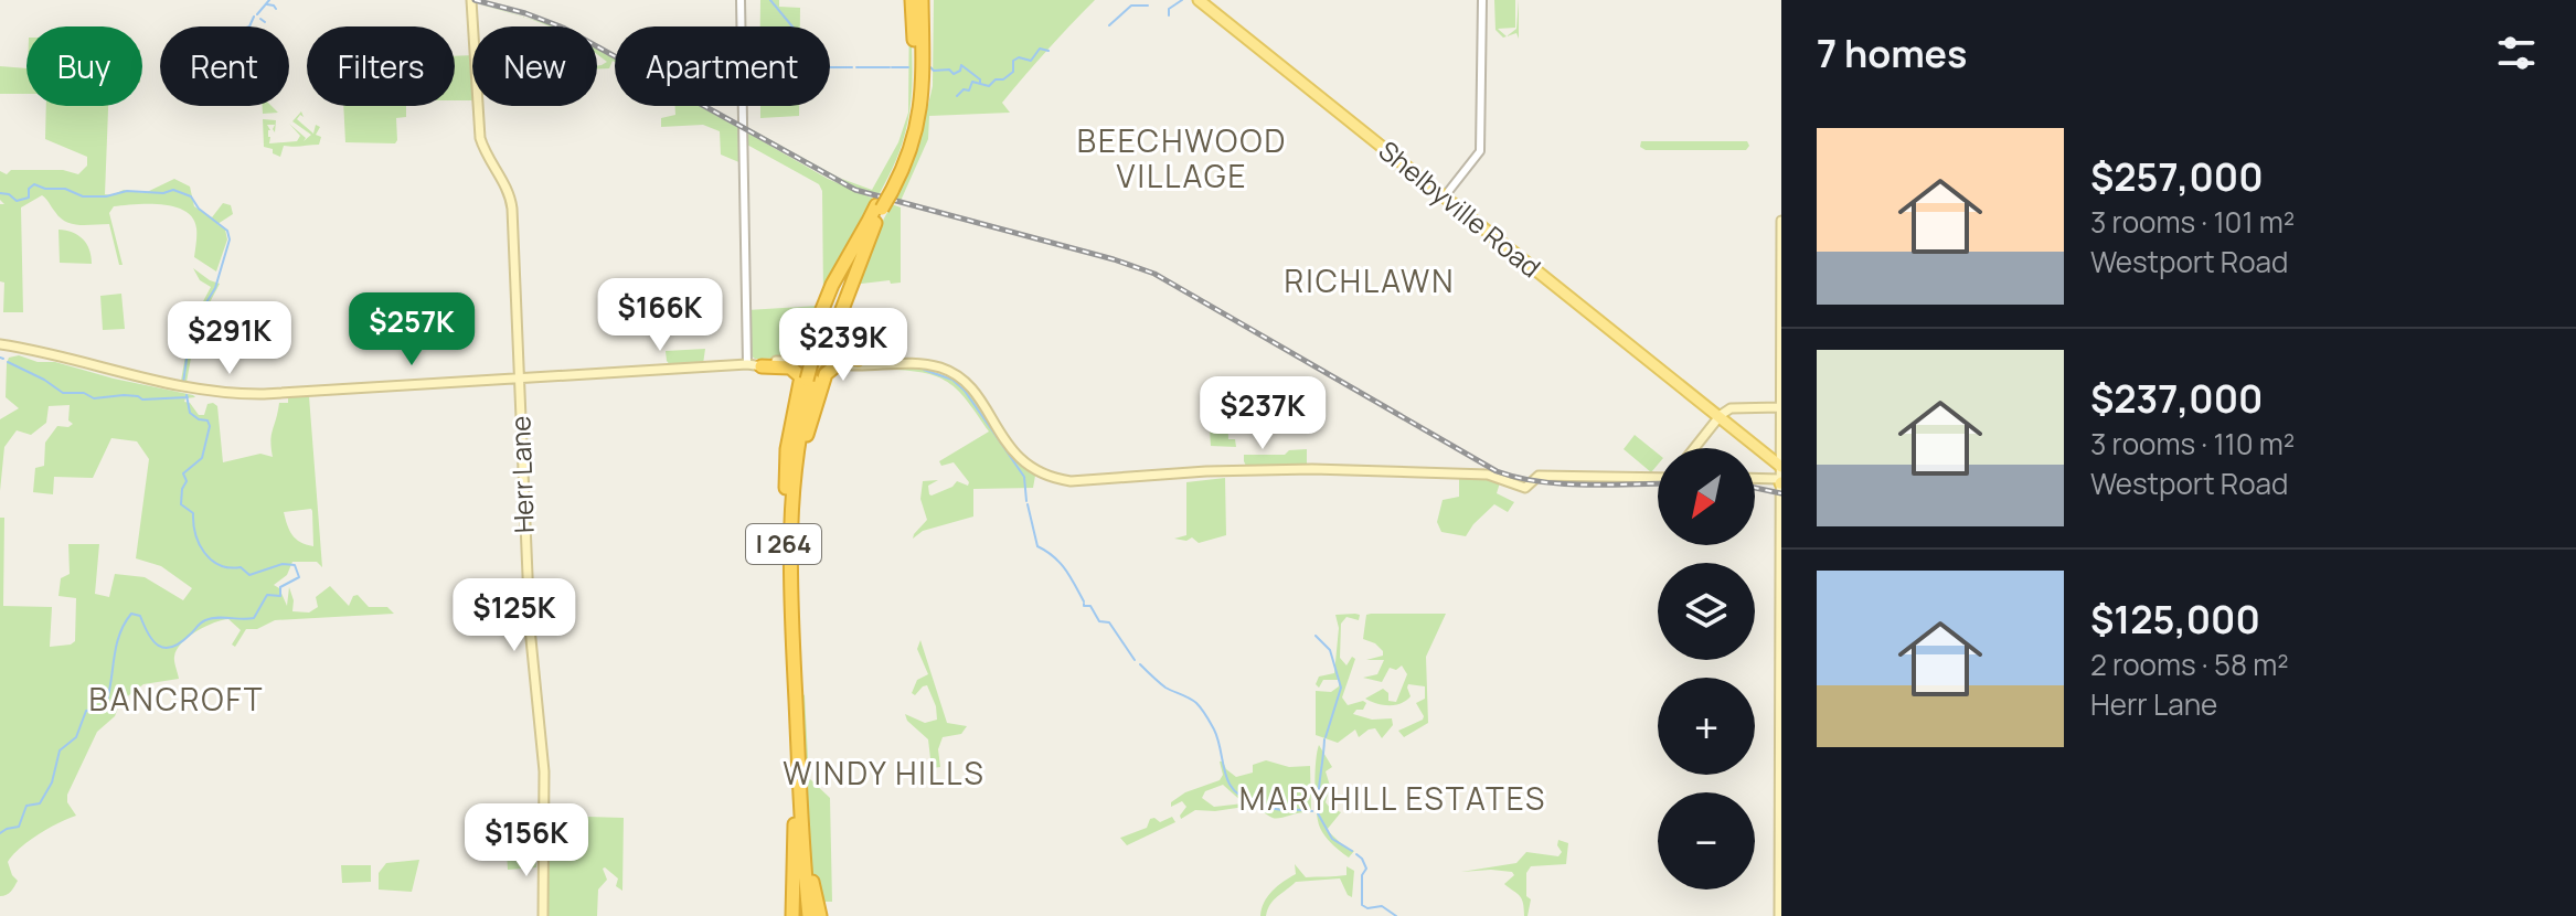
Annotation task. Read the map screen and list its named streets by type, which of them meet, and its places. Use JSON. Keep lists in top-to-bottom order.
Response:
{
  "streets": {
    "highway": ["I 264"],
    "main road": ["Shelbyville Road", "Herr Lane"]
  },
  "districts": [
    "BEECHWOOD VILLAGE",
    "RICHLAWN",
    "BANCROFT",
    "WINDY HILLS",
    "MARYHILL ESTATES"
  ],
  "north": "bottom left",
  "page": {
    "heading": "7 homes",
    "chip": [
      "Buy",
      "Rent",
      "Filters",
      "New",
      "Apartment"
    ],
    "list": [
      {
        "name": "$257,000",
        "note": "3 rooms · 101 m² · Westport Road"
      },
      {
        "name": "$237,000",
        "note": "3 rooms · 110 m² · Westport Road"
      },
      {
        "name": "$125,000",
        "note": "2 rooms · 58 m² · Herr Lane"
      }
    ],
    "price": [
      "$166K",
      "$257K",
      "$291K",
      "$239K",
      "$237K",
      "$125K",
      "$156K"
    ],
    "map_buttons": ["+", "−"]
  }
}
